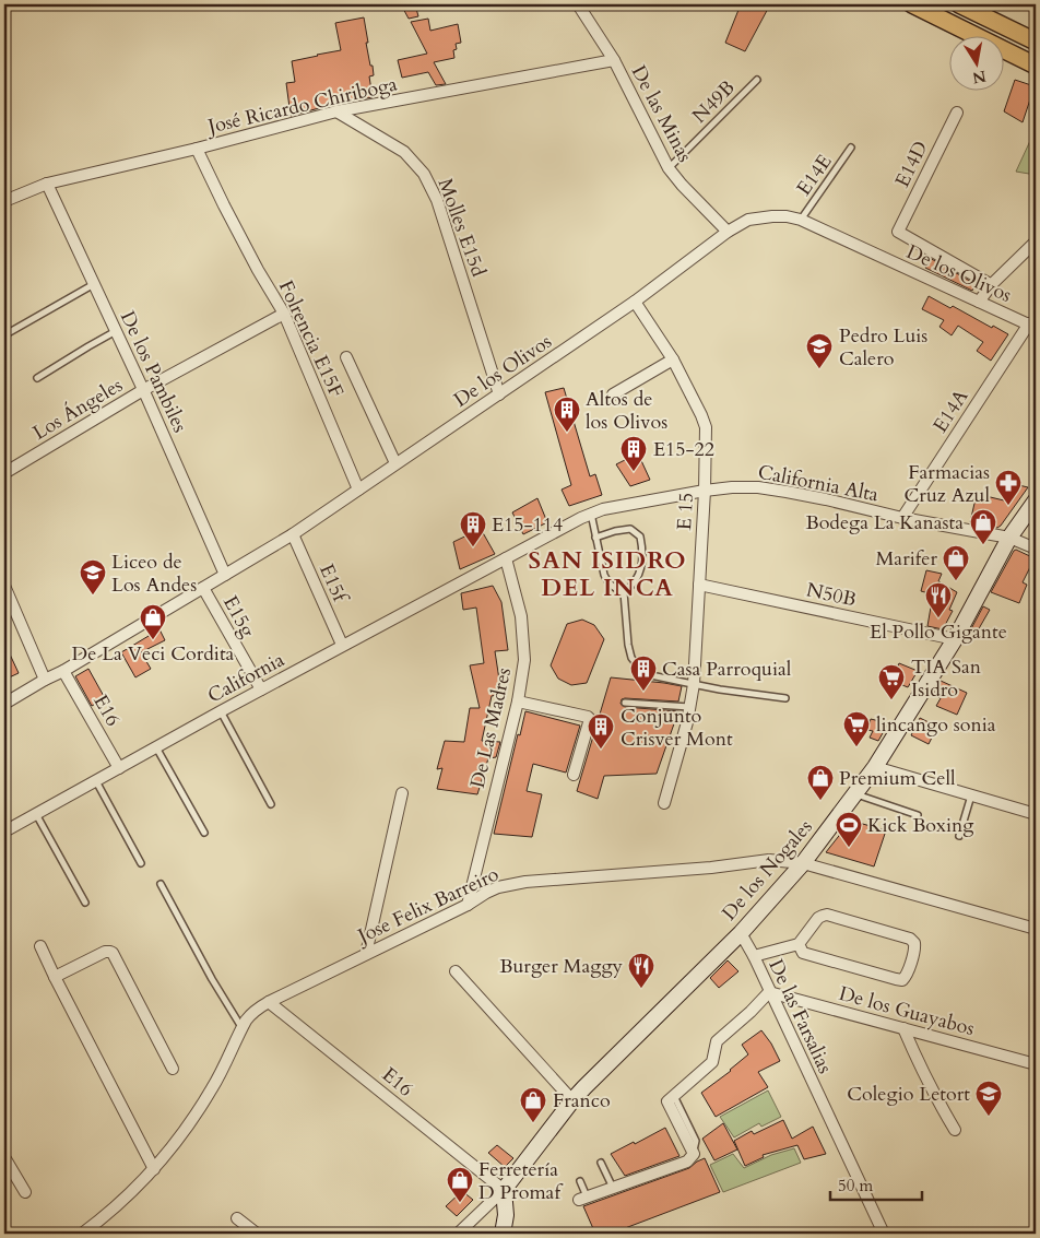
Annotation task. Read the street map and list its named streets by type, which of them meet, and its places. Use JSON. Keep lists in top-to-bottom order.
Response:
{
  "streets": {
    "street": [
      "José Ricardo Chiriboga",
      "De las Minas",
      "E14D",
      "Molles E15d",
      "De los Olivos",
      "Folrencia E15F",
      "De los Pambiles",
      "Los Ángeles",
      "E14A",
      "California Alta",
      "E 15",
      "E15f",
      "N50B",
      "E15g",
      "California",
      "E16",
      "De Las Madres",
      "De los Nogales",
      "Jose Felix Barreiro",
      "De los Guayabos",
      "De las Farsalias"
    ],
    "lane": ["N49B", "E14E"]
  },
  "crossings": [
    ["N49B", "De las Minas"],
    ["José Ricardo Chiriboga", "De las Minas"],
    ["José Ricardo Chiriboga", "Molles E15d"],
    ["José Ricardo Chiriboga", "Folrencia E15F"],
    ["José Ricardo Chiriboga", "De los Pambiles"],
    ["De las Minas", "De los Olivos"],
    ["E14E", "De los Olivos"],
    ["Molles E15d", "De los Olivos"],
    ["De los Olivos", "Folrencia E15F"],
    ["De los Olivos", "De los Pambiles"],
    ["De los Olivos", "E14A"],
    ["De los Olivos", "E 15"],
    ["De los Olivos", "E15f"],
    ["De los Olivos", "E15g"],
    ["De los Olivos", "E16"],
    ["Folrencia E15F", "Los Ángeles"],
    ["De los Pambiles", "Los Ángeles"],
    ["E14A", "California Alta"],
    ["California Alta", "E 15"],
    ["California Alta", "California"],
    ["California Alta", "De Las Madres"],
    ["California Alta", "De los Nogales"],
    ["E 15", "N50B"],
    ["E15f", "California"],
    ["N50B", "De los Nogales"],
    ["E15g", "California"],
    ["California", "E16"],
    ["California", "De Las Madres"],
    ["E16", "De los Nogales"],
    ["E16", "Jose Felix Barreiro"],
    ["De Las Madres", "Jose Felix Barreiro"],
    ["De los Nogales", "Jose Felix Barreiro"],
    ["De los Nogales", "De las Farsalias"],
    ["De los Guayabos", "De las Farsalias"]
  ],
  "districts": ["SAN ISIDRO DEL INCA"],
  "places": {
    "school or university": ["Pedro Luis Calero", "Liceo de Los Andes", "Colegio Letort"],
    "building": [
      "Altos de los Olivos",
      "E15-22",
      "E15-114",
      "Casa Parroquial",
      "Conjunto Crisver Mont"
    ],
    "pharmacy": ["Farmacias Cruz Azul"],
    "shop": [
      "Bodega La Kanasta",
      "Marifer",
      "De La Veci Cordita",
      "Premium Cell",
      "Franco",
      "Ferretería D Promaf"
    ],
    "restaurant": ["El Pollo Gigante", "Burger Maggy"],
    "supermarket": ["TIA San Isidro", "lincango sonia"],
    "sports": ["Kick Boxing"]
  },
  "scale_bar": "50 m",
  "north": "bottom"
}
